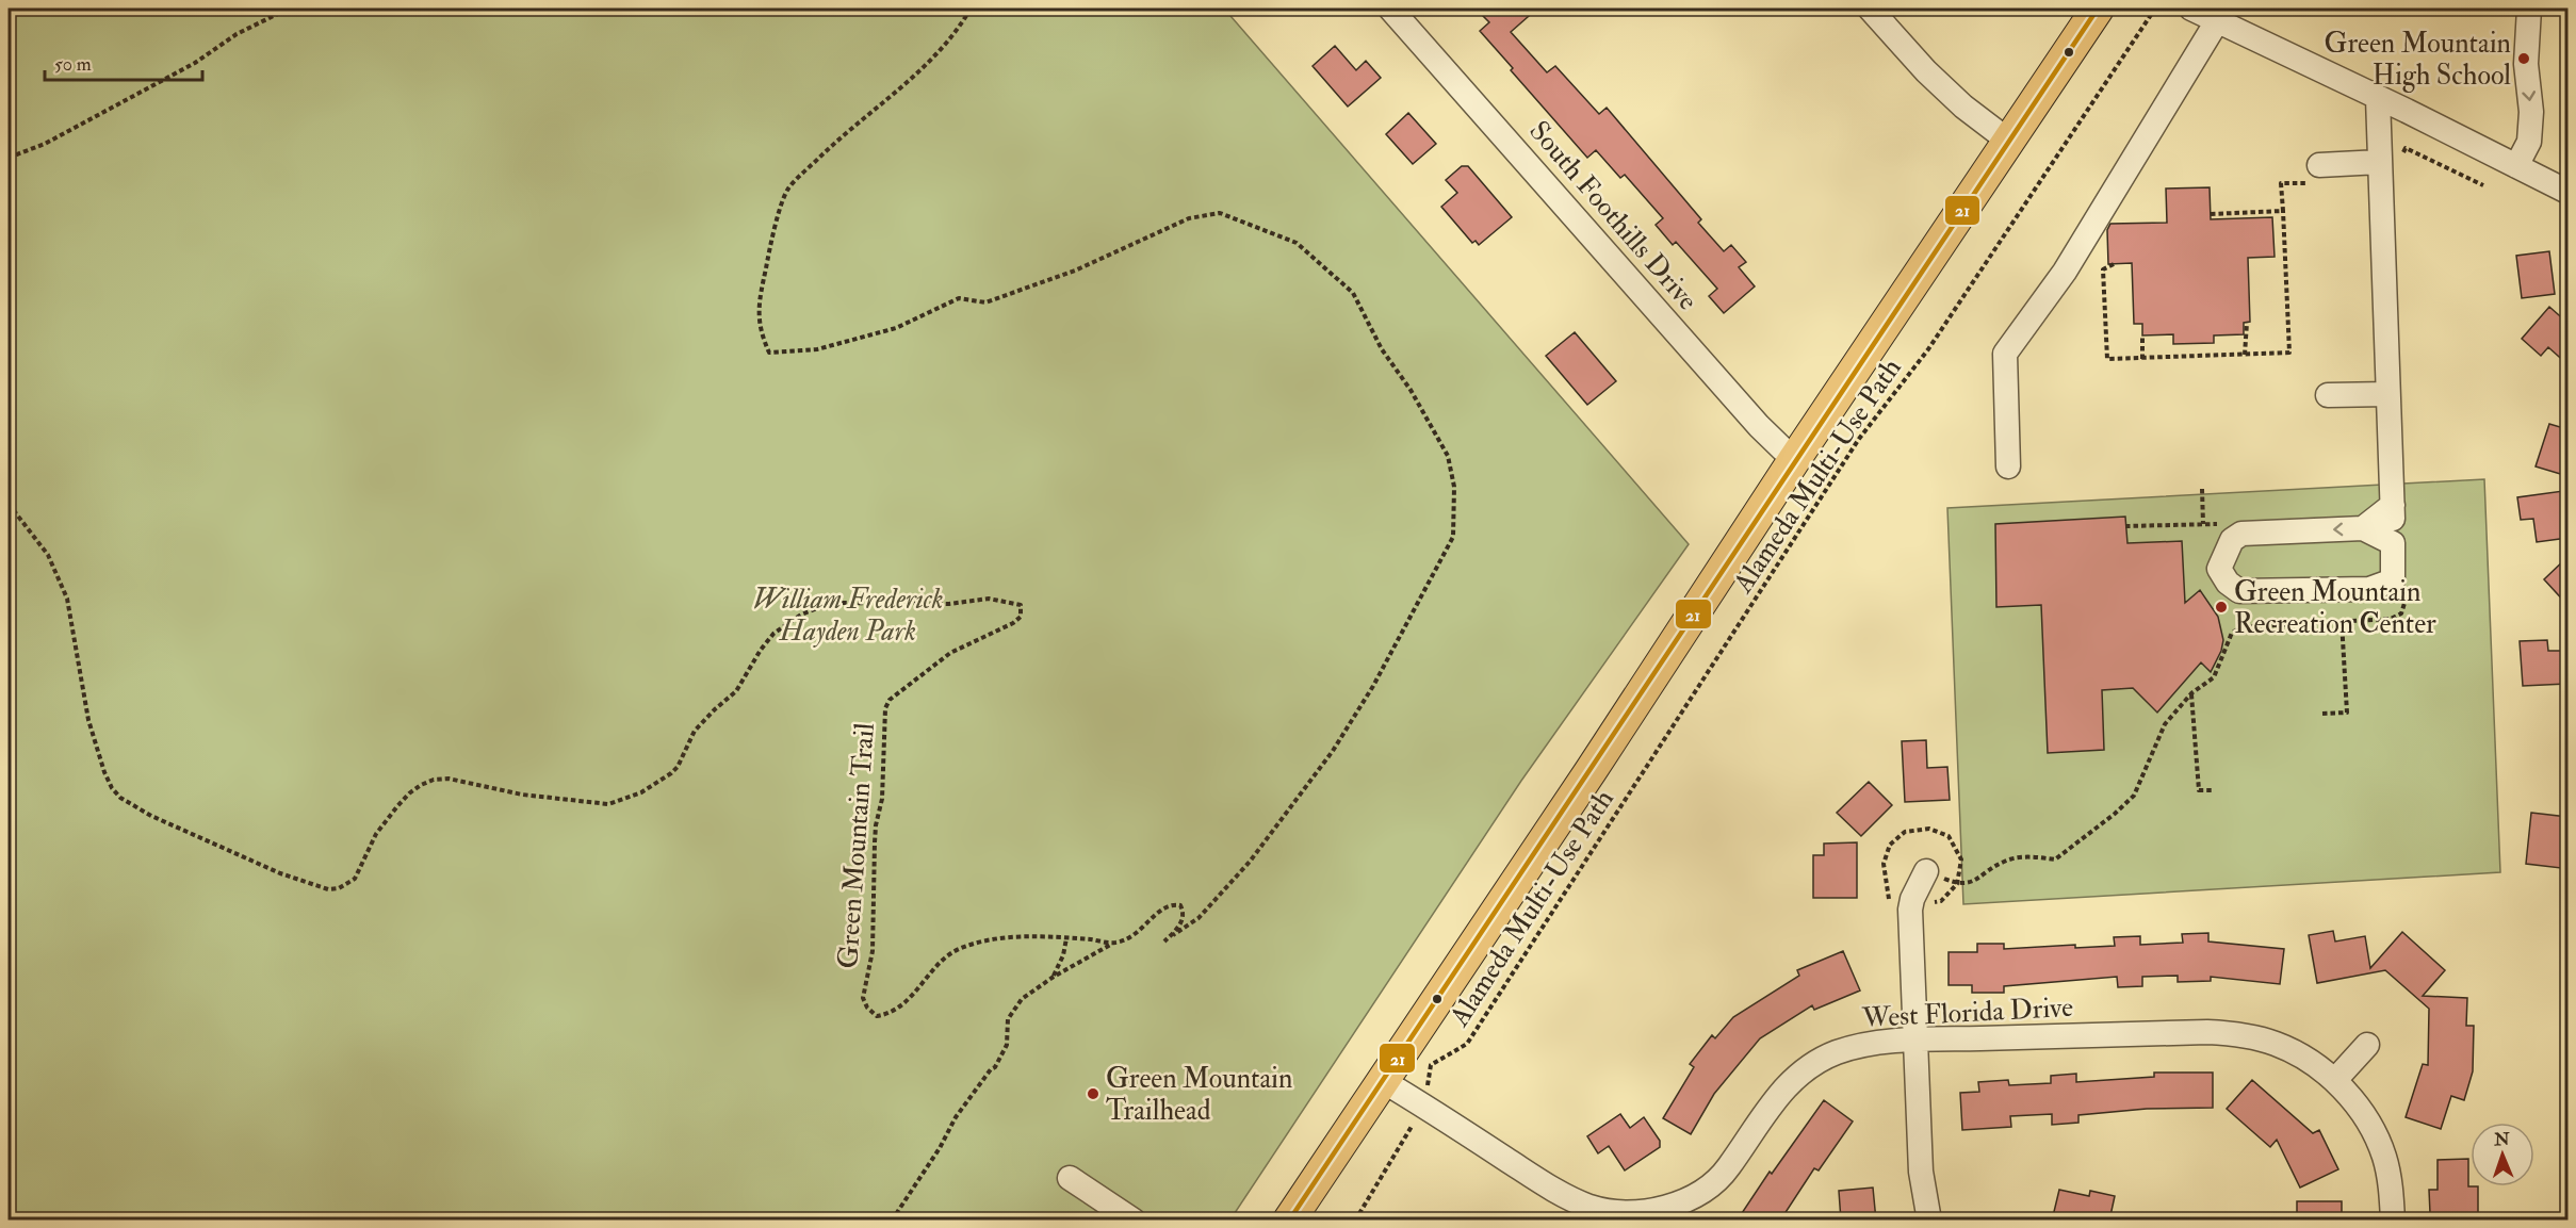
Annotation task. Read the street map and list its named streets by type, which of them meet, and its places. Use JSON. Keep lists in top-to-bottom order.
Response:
{
  "streets": {
    "street": ["South Foothills Drive", "West Florida Drive"],
    "path": ["Alameda Multi-Use Path", "Green Mountain Trail"]
  },
  "crossings": [
    ["Alameda Multi-Use Path", "West Florida Drive"]
  ],
  "parks": ["William Frederick Hayden Park"],
  "places": ["Green Mountain High School", "Green Mountain Recreation Center", "Green Mountain Trailhead"],
  "lines": ["transit line 21"],
  "scale_bar": "50 m",
  "north": "top"
}
